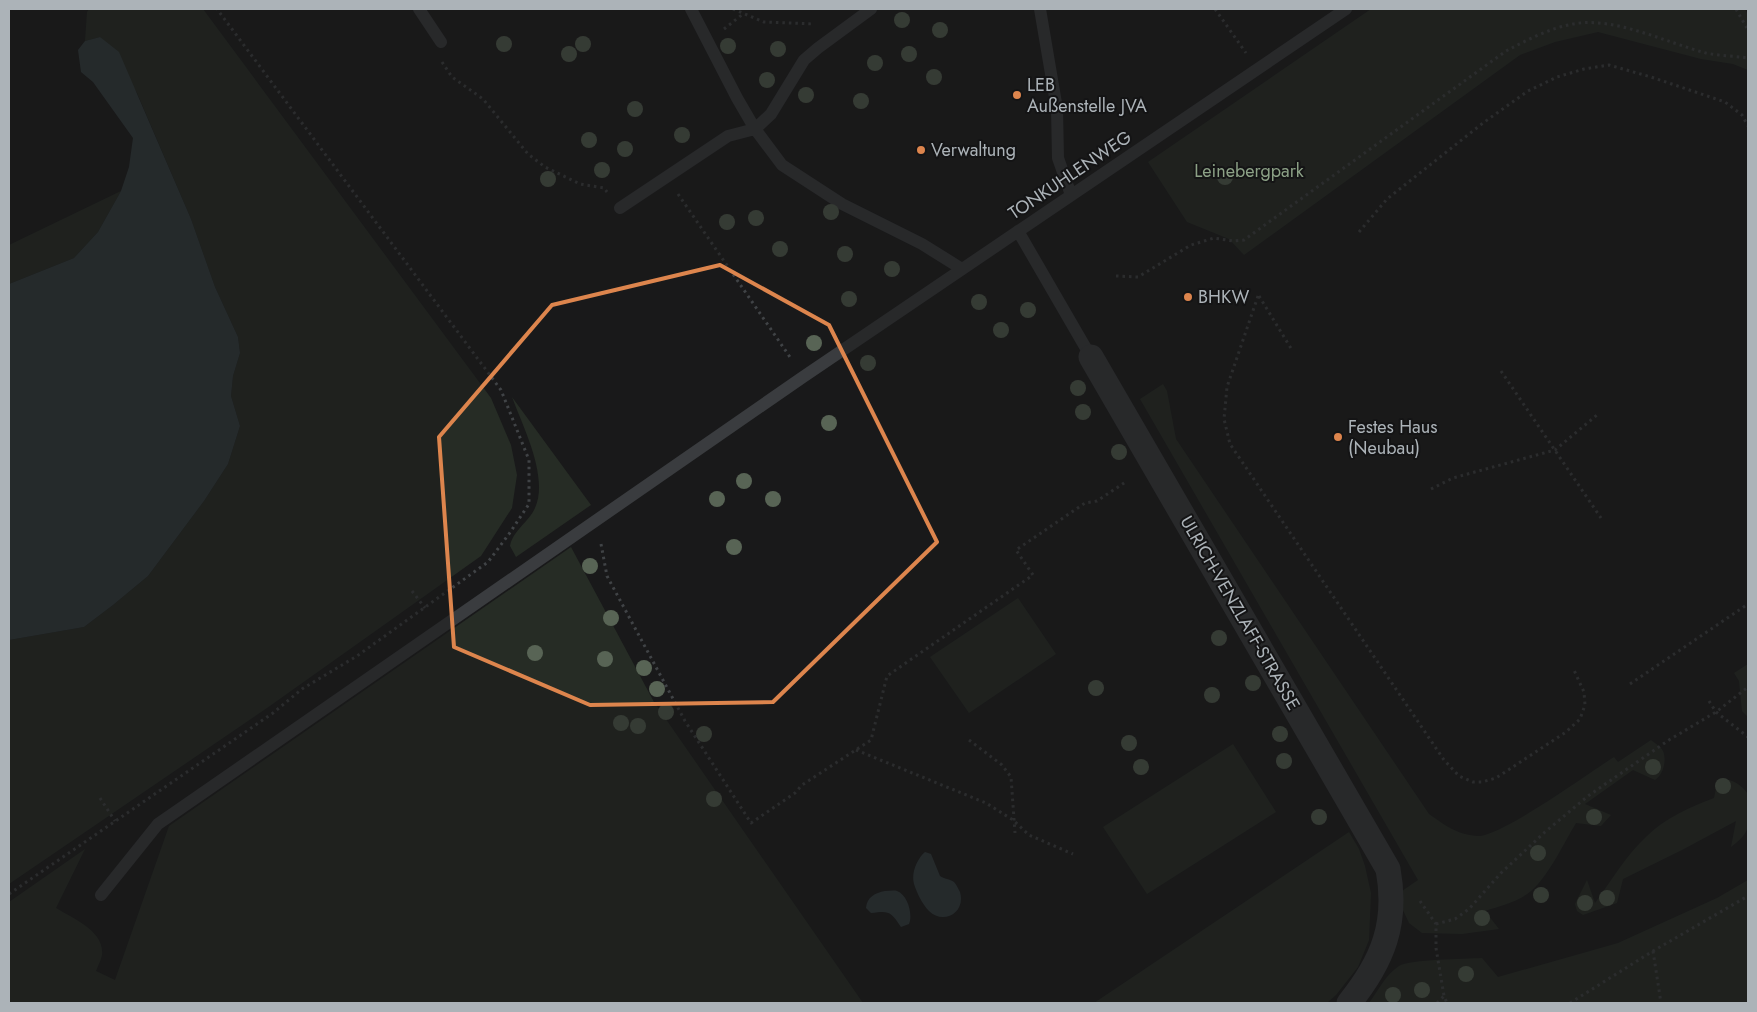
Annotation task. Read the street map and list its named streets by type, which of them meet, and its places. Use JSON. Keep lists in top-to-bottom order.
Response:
{
  "streets": {
    "street": ["ULRICH-VENZLAFF-STRASSE"],
    "lane": ["TONKUHLENWEG"]
  },
  "crossings": [
    ["TONKUHLENWEG", "ULRICH-VENZLAFF-STRASSE"]
  ],
  "parks": ["Leinebergpark"],
  "places": [
    "LEB Außenstelle JVA",
    "Verwaltung",
    "BHKW",
    "Festes Haus (Neubau)"
  ]
}
